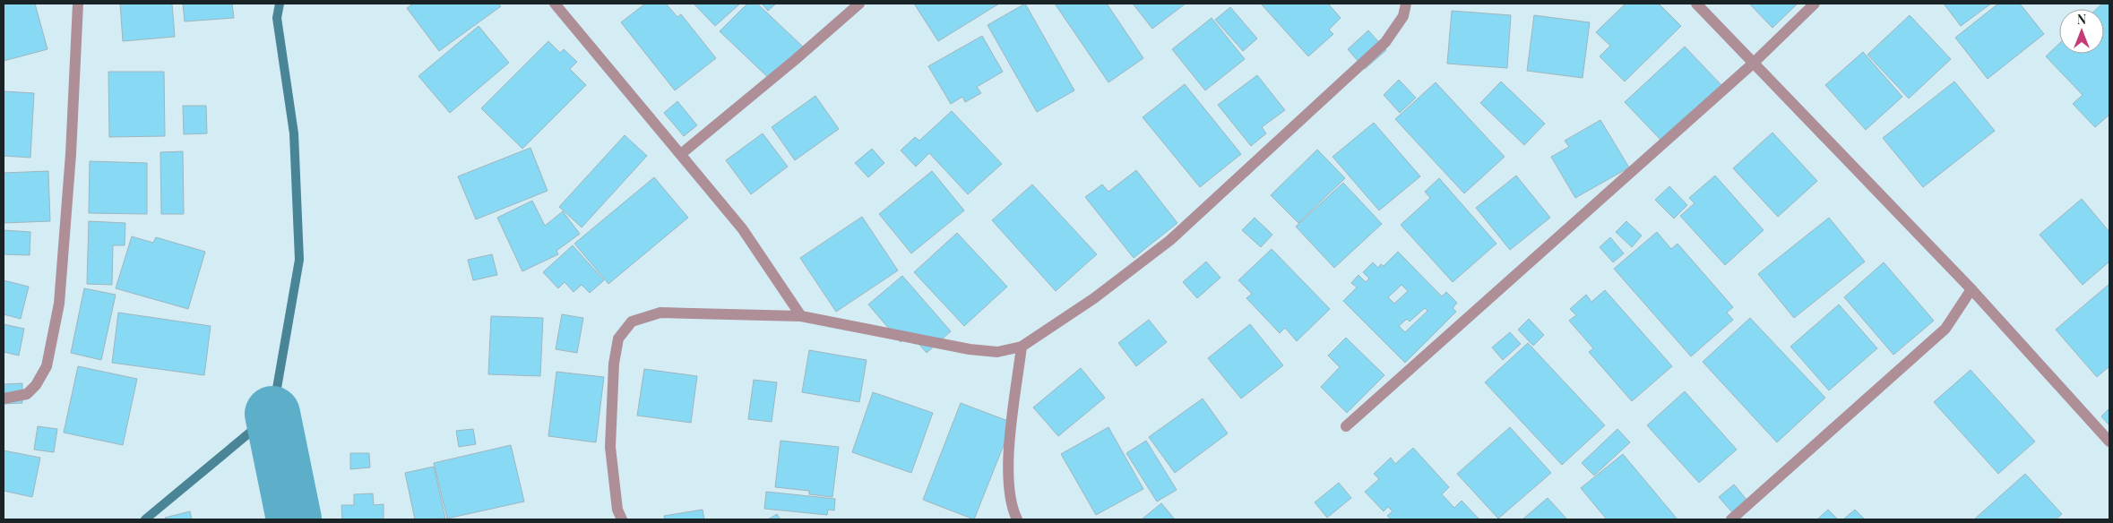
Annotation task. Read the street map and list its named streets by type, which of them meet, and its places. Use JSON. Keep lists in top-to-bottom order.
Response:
{
  "north": "top"
}
